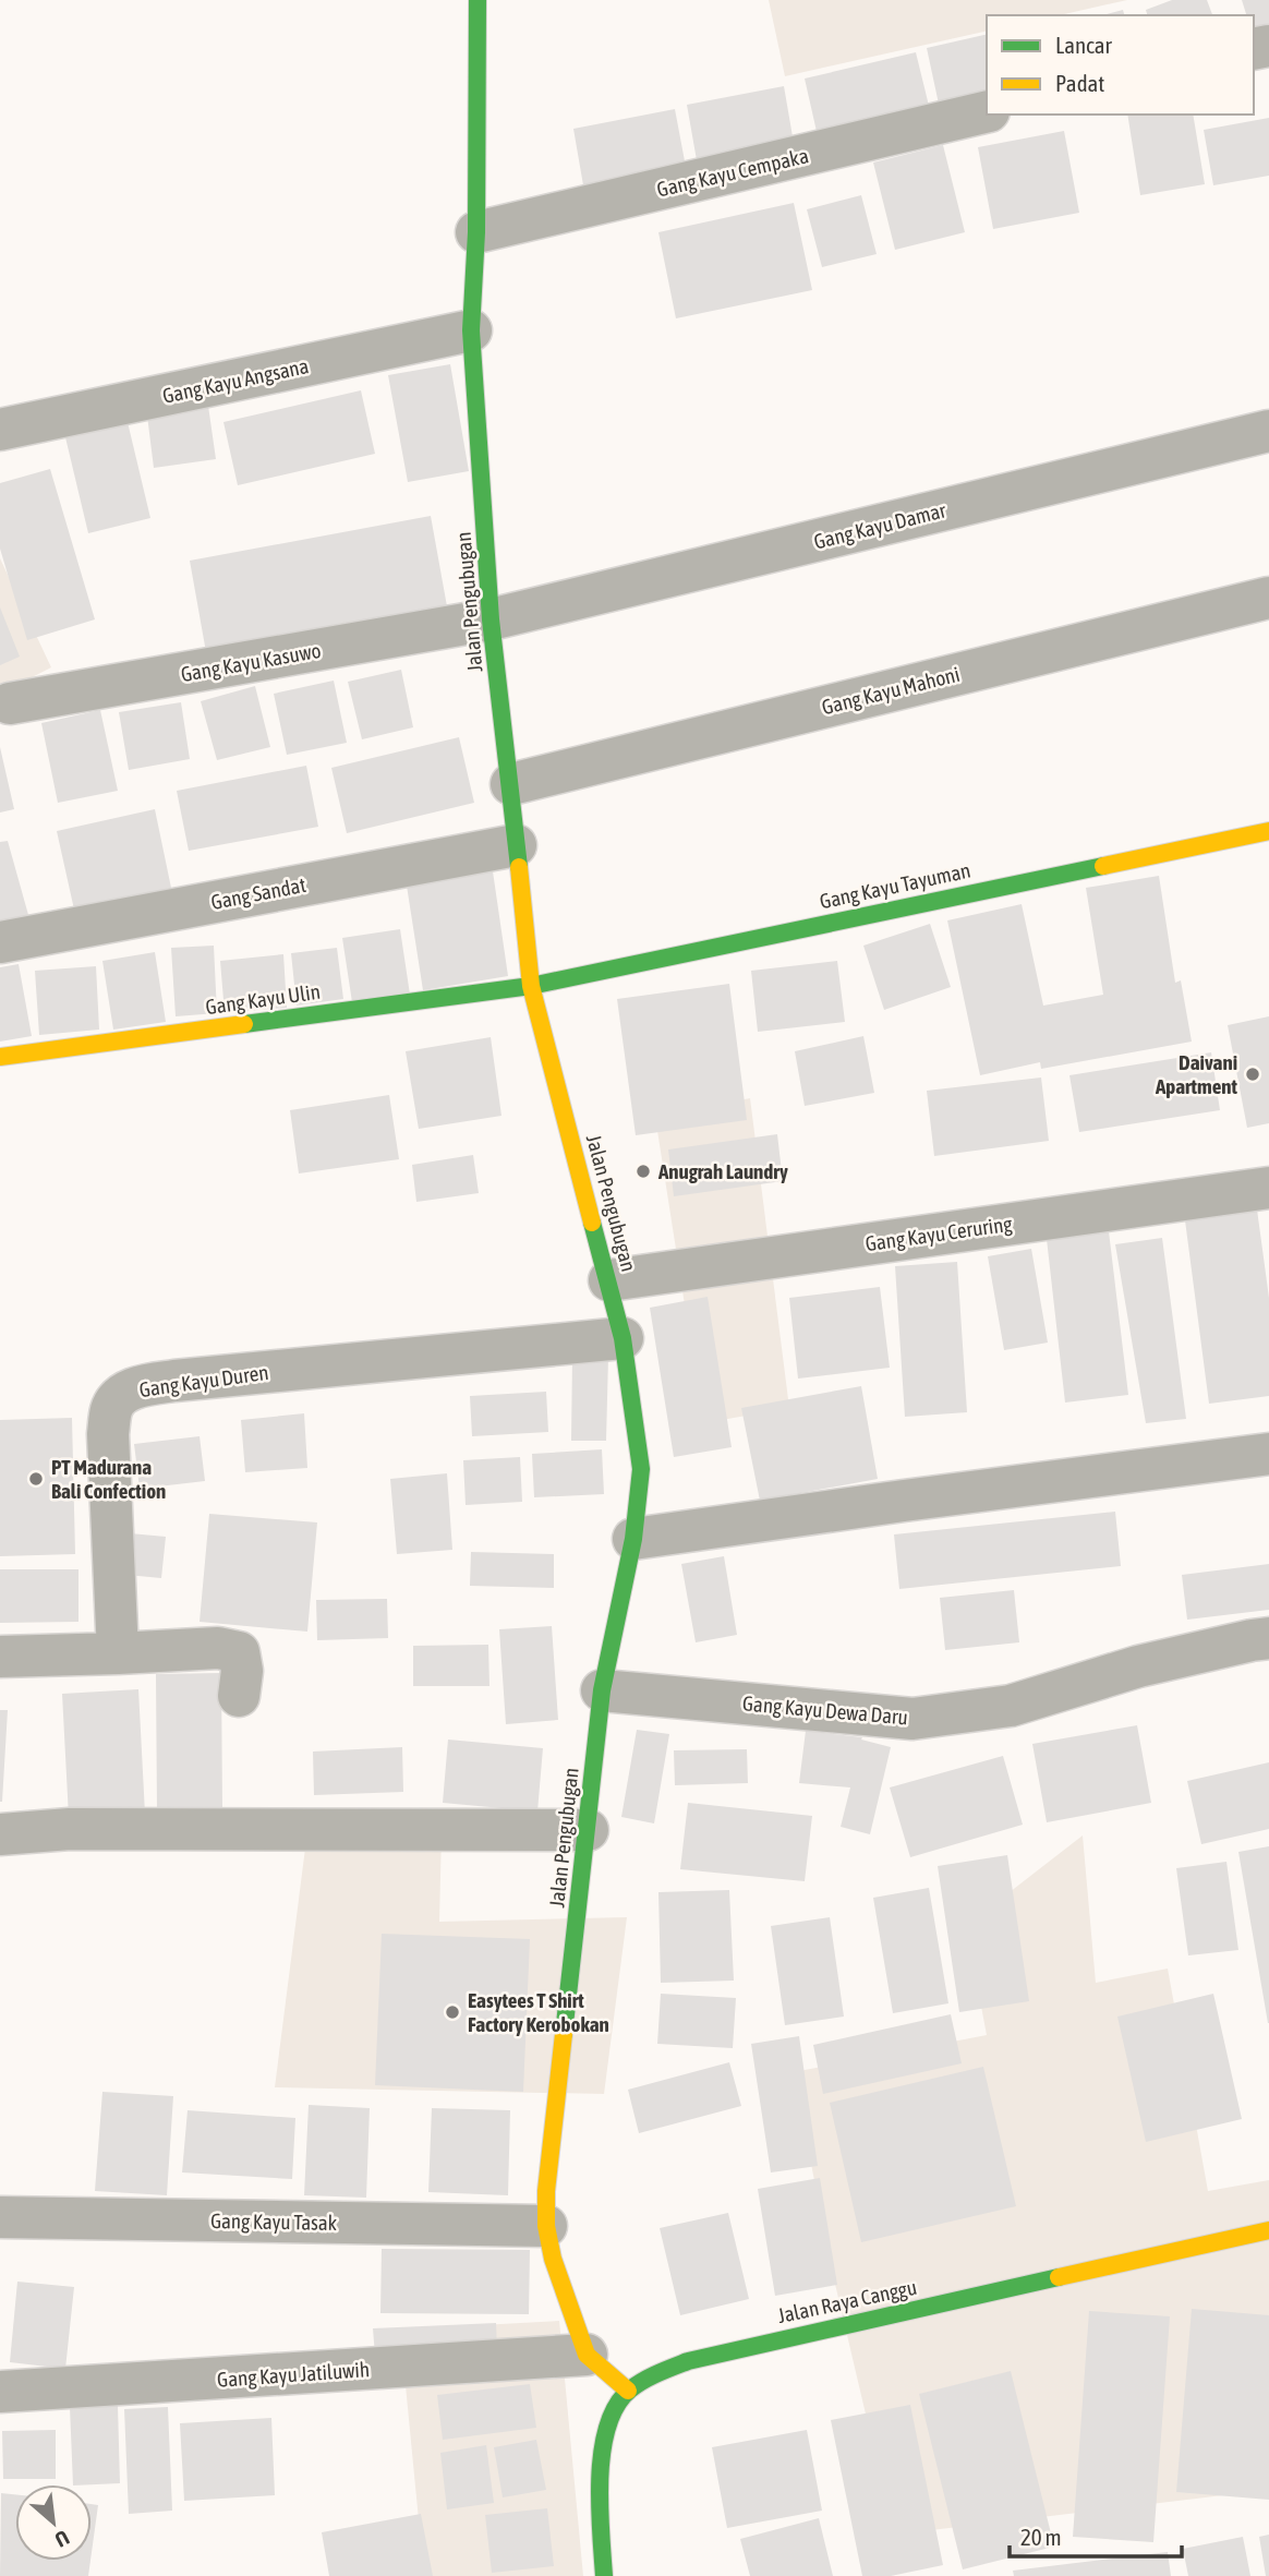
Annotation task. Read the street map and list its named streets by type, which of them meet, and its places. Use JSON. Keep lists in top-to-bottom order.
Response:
{
  "streets": {
    "street": [
      "Gang Kayu Cempaka",
      "Gang Kayu Angsana",
      "Gang Kayu Damar",
      "Jalan Pengubugan",
      "Gang Kayu Kasuwo",
      "Gang Kayu Mahoni",
      "Gang Kayu Tayuman",
      "Gang Sandat",
      "Gang Kayu Ulin",
      "Gang Kayu Ceruring",
      "Gang Kayu Duren",
      "Gang Kayu Dewa Daru",
      "Gang Kayu Tasak",
      "Jalan Raya Canggu",
      "Gang Kayu Jatiluwih"
    ]
  },
  "crossings": [
    ["Gang Kayu Cempaka", "Jalan Pengubugan"],
    ["Gang Kayu Angsana", "Jalan Pengubugan"],
    ["Gang Kayu Damar", "Jalan Pengubugan"],
    ["Gang Kayu Damar", "Gang Kayu Kasuwo"],
    ["Jalan Pengubugan", "Gang Kayu Kasuwo"],
    ["Jalan Pengubugan", "Gang Kayu Mahoni"],
    ["Jalan Pengubugan", "Gang Kayu Tayuman"],
    ["Jalan Pengubugan", "Gang Sandat"],
    ["Jalan Pengubugan", "Gang Kayu Ulin"],
    ["Jalan Pengubugan", "Gang Kayu Ceruring"],
    ["Jalan Pengubugan", "Gang Kayu Duren"],
    ["Jalan Pengubugan", "Gang Kayu Dewa Daru"],
    ["Jalan Pengubugan", "Gang Kayu Tasak"],
    ["Jalan Pengubugan", "Jalan Raya Canggu"],
    ["Jalan Pengubugan", "Gang Kayu Jatiluwih"],
    ["Gang Kayu Tayuman", "Gang Kayu Ulin"]
  ],
  "places": [
    "Daivani Apartment",
    "Anugrah Laundry",
    "PT Madurana Bali Confection",
    "Easytees T Shirt Factory Kerobokan"
  ],
  "legend": ["Lancar", "Padat"],
  "scale_bar": "20 m",
  "north": "bottom right"
}
